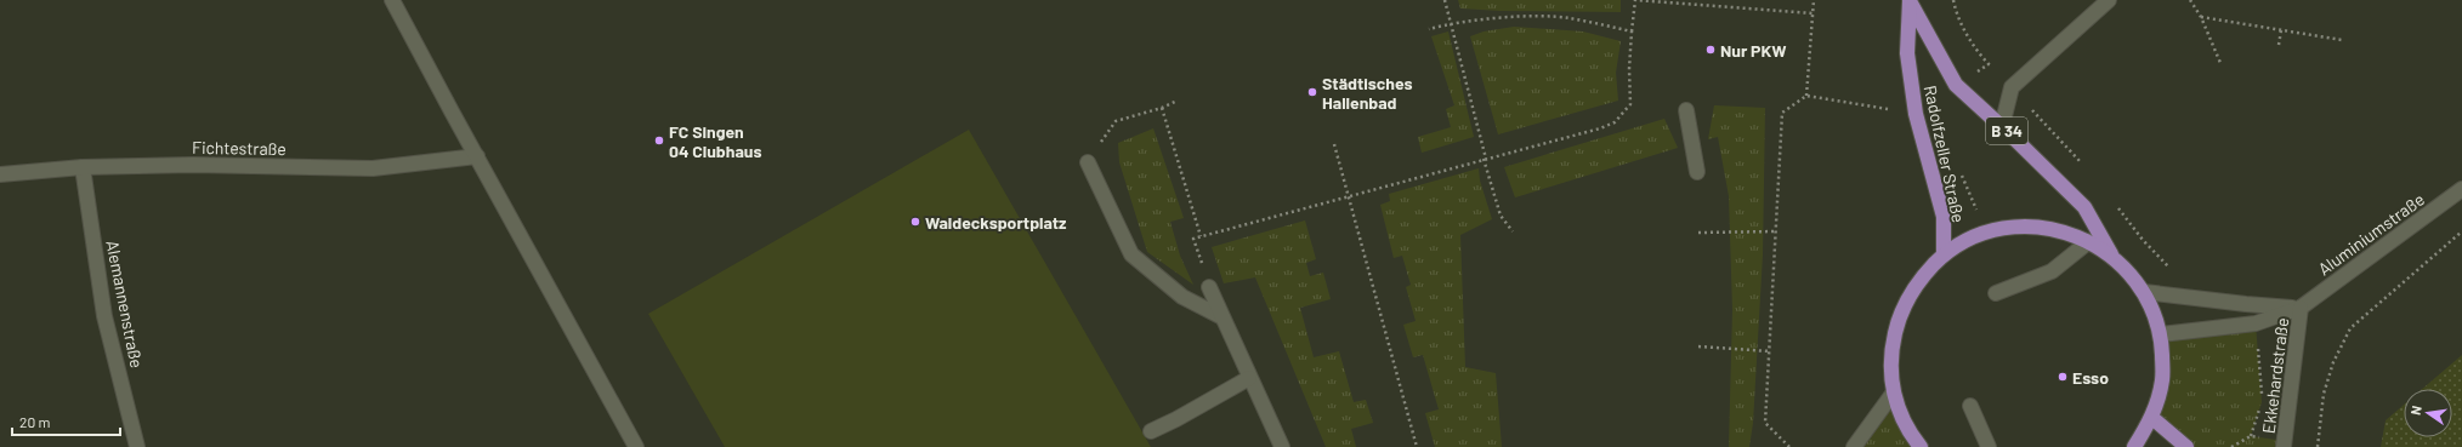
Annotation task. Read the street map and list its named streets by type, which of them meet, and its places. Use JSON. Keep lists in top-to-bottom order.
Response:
{
  "streets": {
    "main road": ["B 34", "Radolfzeller Straße"],
    "street": [
      "Fichtestraße",
      "Aluminiumstraße",
      "Alemannenstraße",
      "Ekkehardstraße"
    ]
  },
  "crossings": [
    ["B 34", "Radolfzeller Straße"],
    ["B 34", "Aluminiumstraße"],
    ["Fichtestraße", "Alemannenstraße"],
    ["Aluminiumstraße", "Ekkehardstraße"]
  ],
  "places": [
    "Nur PKW",
    "Städtisches Hallenbad",
    "FC Singen 04 Clubhaus",
    "Waldecksportplatz",
    "Esso"
  ],
  "scale_bar": "20 m",
  "north": "left"
}
